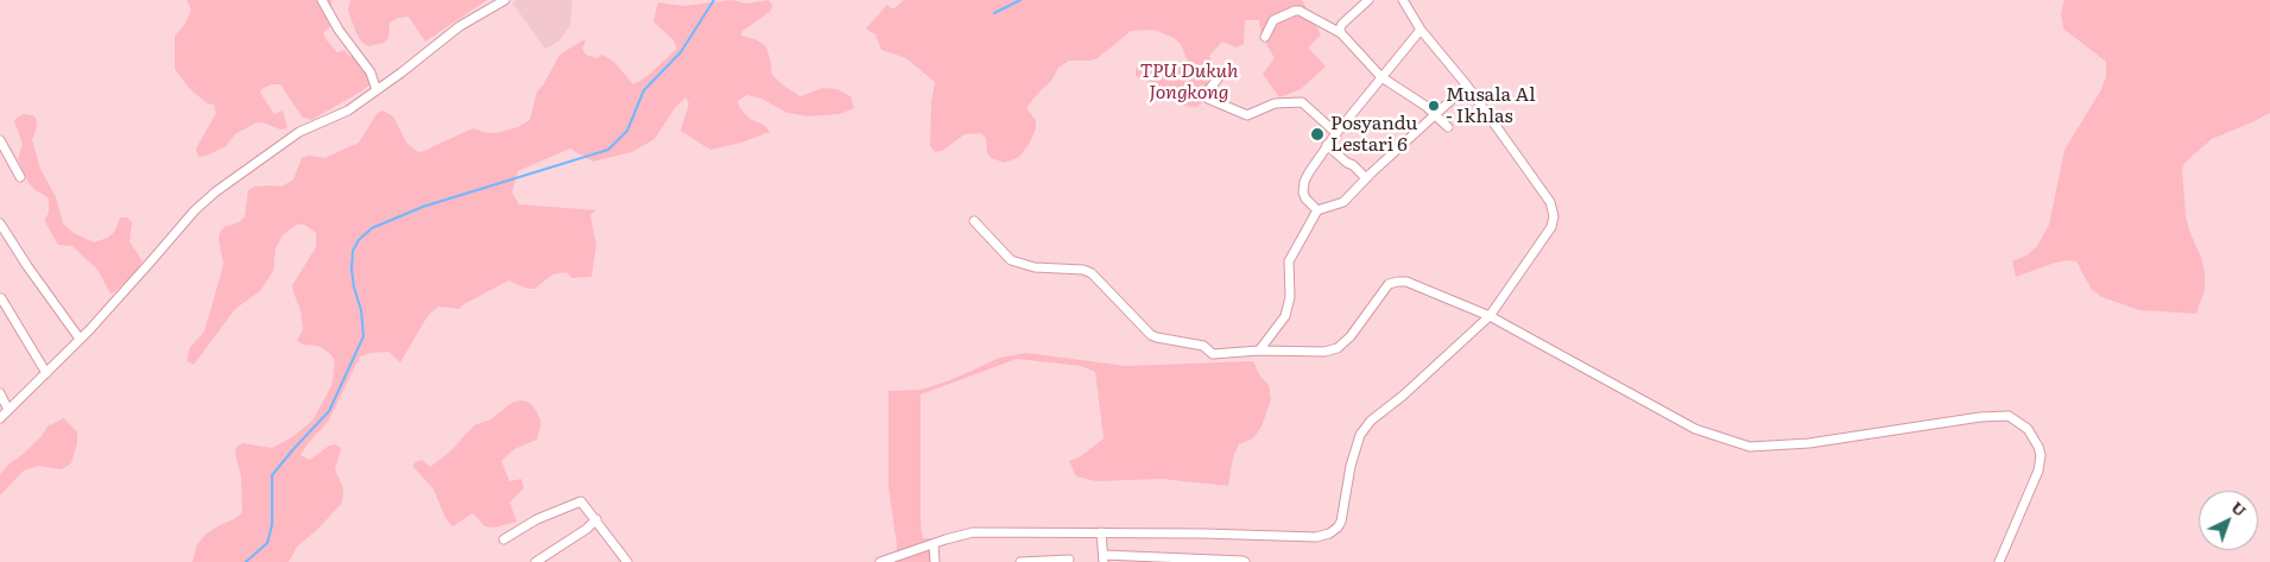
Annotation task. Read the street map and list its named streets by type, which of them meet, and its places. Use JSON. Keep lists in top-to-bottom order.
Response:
{
  "parks": ["TPU Dukuh Jongkong"],
  "places": ["Musala Al - Ikhlas", "Posyandu Lestari 6"],
  "north": "top right"
}
